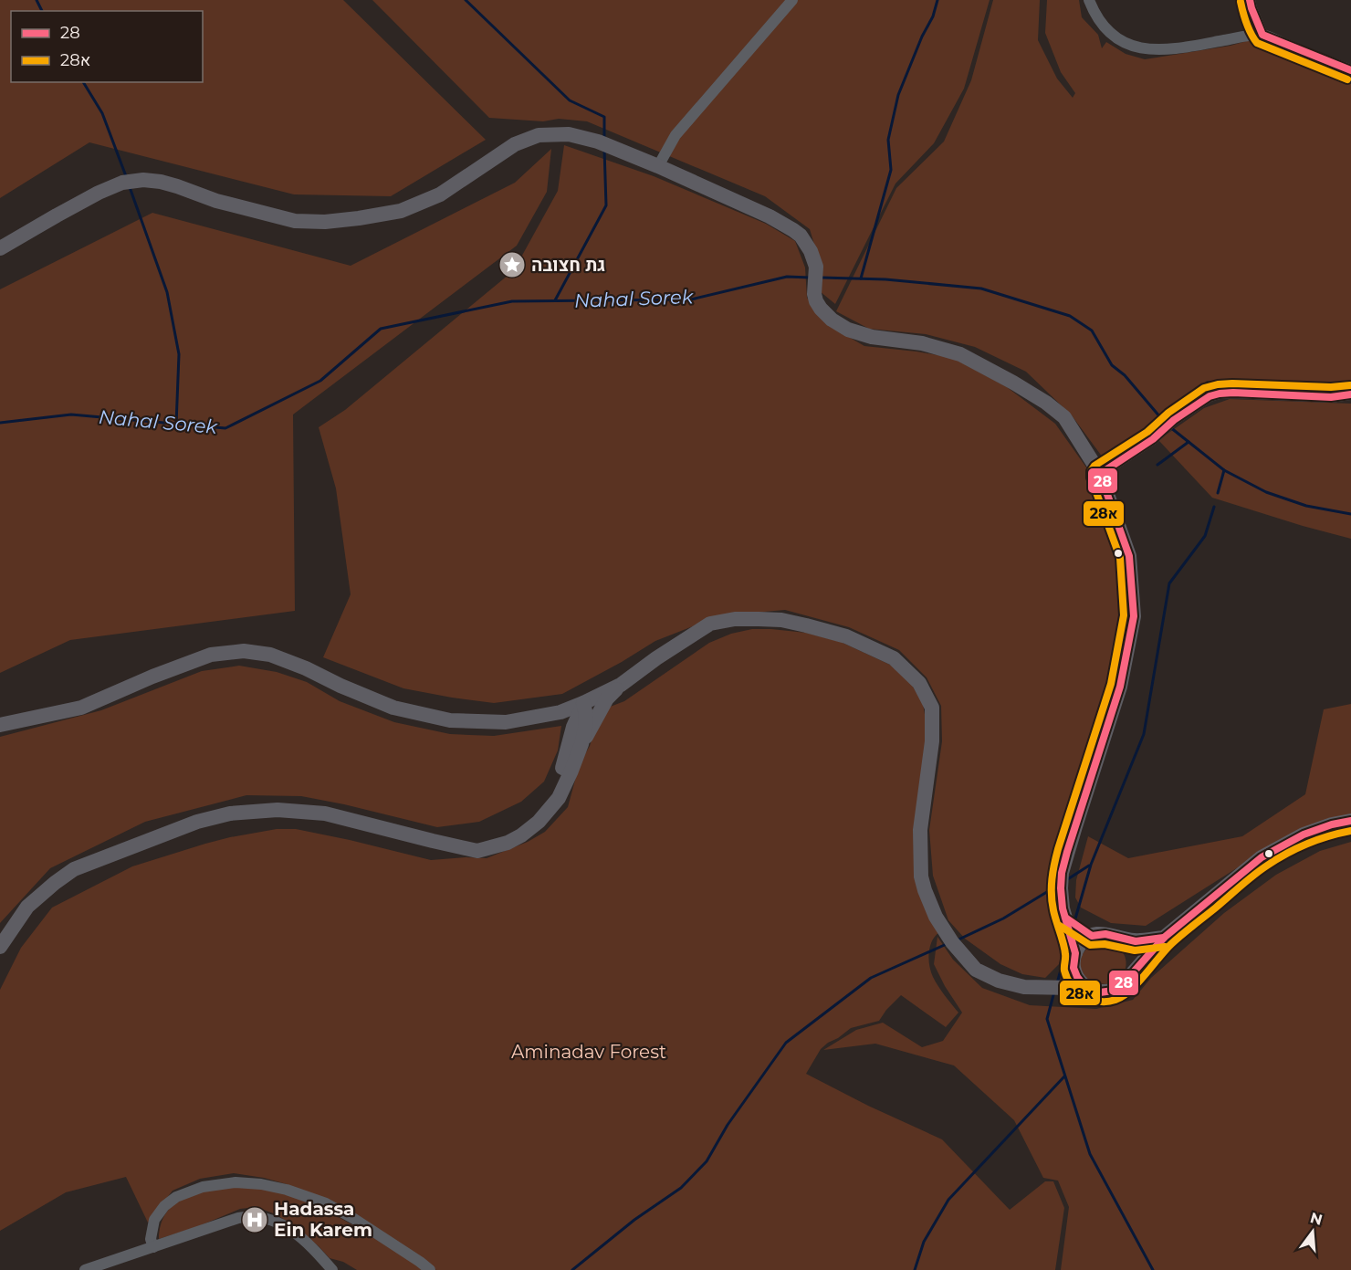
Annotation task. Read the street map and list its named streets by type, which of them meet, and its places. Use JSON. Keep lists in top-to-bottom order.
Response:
{
  "water": ["Nahal Sorek"],
  "parks": ["Aminadav Forest"],
  "places": {
    "place": ["גת חצובה"],
    "hospital": ["Hadassa Ein Karem"]
  },
  "lines": ["transit line 28", "transit line 28א"],
  "legend": ["28", "28א"],
  "north": "top"
}
